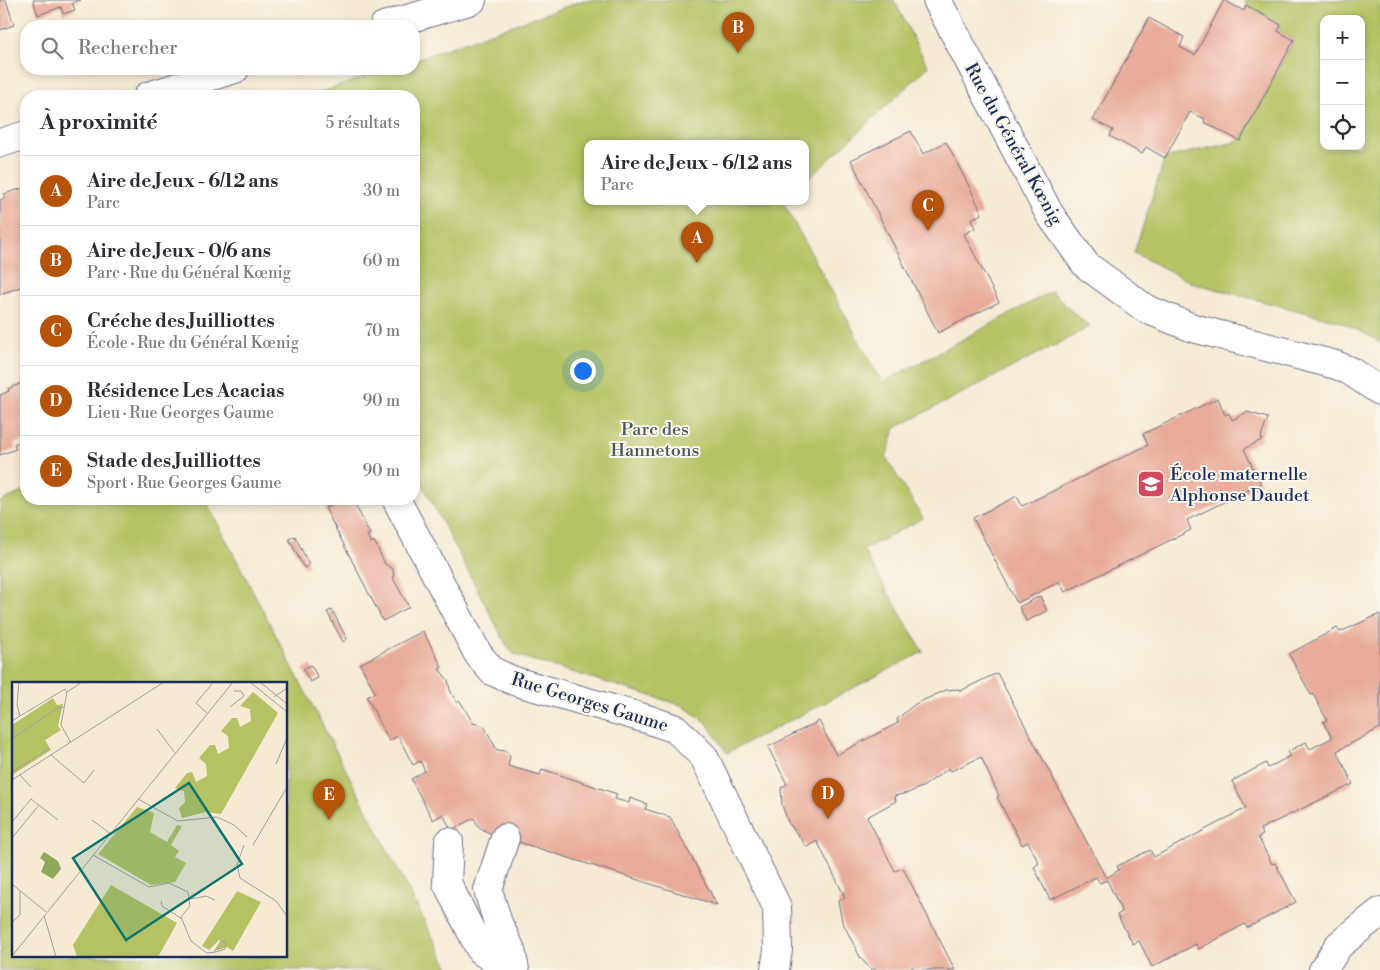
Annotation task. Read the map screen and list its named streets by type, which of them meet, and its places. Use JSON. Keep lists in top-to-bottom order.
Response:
{
  "streets": {
    "street": ["Rue du Général Kœnig", "Rue Georges Gaume"]
  },
  "parks": ["Parc des Hannetons"],
  "places": {
    "school or university": ["École maternelle Alphonse Daudet"]
  },
  "page": {
    "pins": [
      "B",
      "C",
      "A",
      "D",
      "E"
    ],
    "map_buttons": ["+", "−"],
    "search": "Rechercher",
    "heading": ["À proximité", "5 résultats"],
    "popup": ["Aire de Jeux - 6/12 ans", "Parc"],
    "list": [
      {
        "mark": "A",
        "name": "Aire de Jeux - 6/12 ans",
        "note": "Parc",
        "value": "30 m"
      },
      {
        "mark": "B",
        "name": "Aire de Jeux - 0/6 ans",
        "note": "Parc · Rue du Général Kœnig",
        "value": "60 m"
      },
      {
        "mark": "C",
        "name": "Créche des Juilliottes",
        "note": "École · Rue du Général Kœnig",
        "value": "70 m"
      },
      {
        "mark": "D",
        "name": "Résidence Les Acacias",
        "note": "Lieu · Rue Georges Gaume",
        "value": "90 m"
      },
      {
        "mark": "E",
        "name": "Stade des Juilliottes",
        "note": "Sport · Rue Georges Gaume",
        "value": "90 m"
      }
    ]
  }
}
